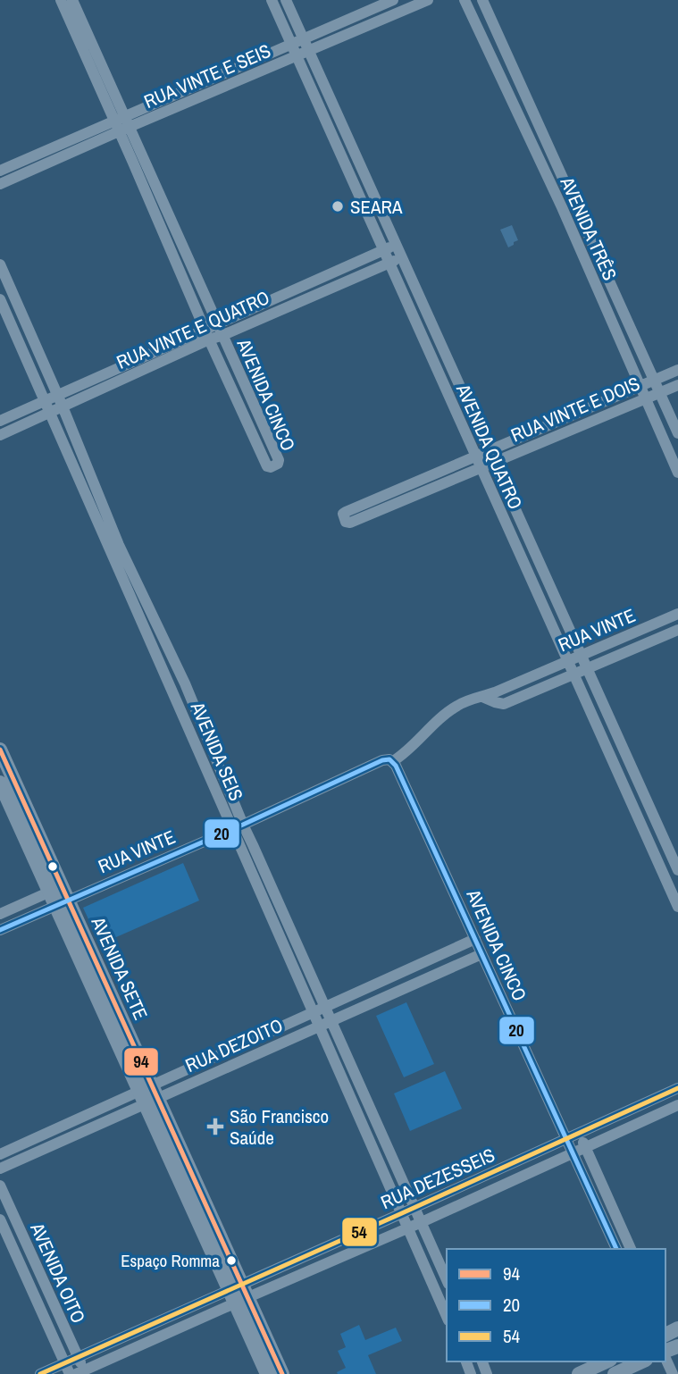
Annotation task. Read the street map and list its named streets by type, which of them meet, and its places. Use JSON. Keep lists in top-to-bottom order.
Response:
{
  "streets": {
    "street": [
      "RUA VINTE E SEIS",
      "AVENIDA TRÊS",
      "RUA VINTE E QUATRO",
      "AVENIDA CINCO",
      "RUA VINTE E DOIS",
      "AVENIDA QUATRO",
      "RUA VINTE",
      "AVENIDA SEIS",
      "AVENIDA SETE",
      "RUA DEZOITO",
      "RUA DEZESSEIS",
      "AVENIDA OITO"
    ]
  },
  "crossings": [
    ["RUA VINTE E SEIS", "AVENIDA CINCO"],
    ["RUA VINTE E SEIS", "AVENIDA QUATRO"],
    ["AVENIDA TRÊS", "RUA VINTE E DOIS"],
    ["RUA VINTE E QUATRO", "AVENIDA CINCO"],
    ["RUA VINTE E QUATRO", "AVENIDA QUATRO"],
    ["RUA VINTE E QUATRO", "AVENIDA SEIS"],
    ["AVENIDA CINCO", "RUA VINTE"],
    ["AVENIDA CINCO", "RUA DEZOITO"],
    ["AVENIDA CINCO", "RUA DEZESSEIS"],
    ["RUA VINTE E DOIS", "AVENIDA QUATRO"],
    ["AVENIDA QUATRO", "RUA VINTE"],
    ["RUA VINTE", "AVENIDA SEIS"],
    ["RUA VINTE", "AVENIDA SETE"],
    ["AVENIDA SEIS", "RUA DEZOITO"],
    ["AVENIDA SEIS", "RUA DEZESSEIS"],
    ["AVENIDA SETE", "RUA DEZOITO"],
    ["AVENIDA SETE", "RUA DEZESSEIS"],
    ["RUA DEZESSEIS", "AVENIDA OITO"]
  ],
  "places": {
    "other": ["SEARA", "Espaço Romma"],
    "health": ["São Francisco Saúde"]
  },
  "lines": ["transit line 94", "transit line 20", "transit line 54"],
  "legend": ["94", "20", "54"]
}
